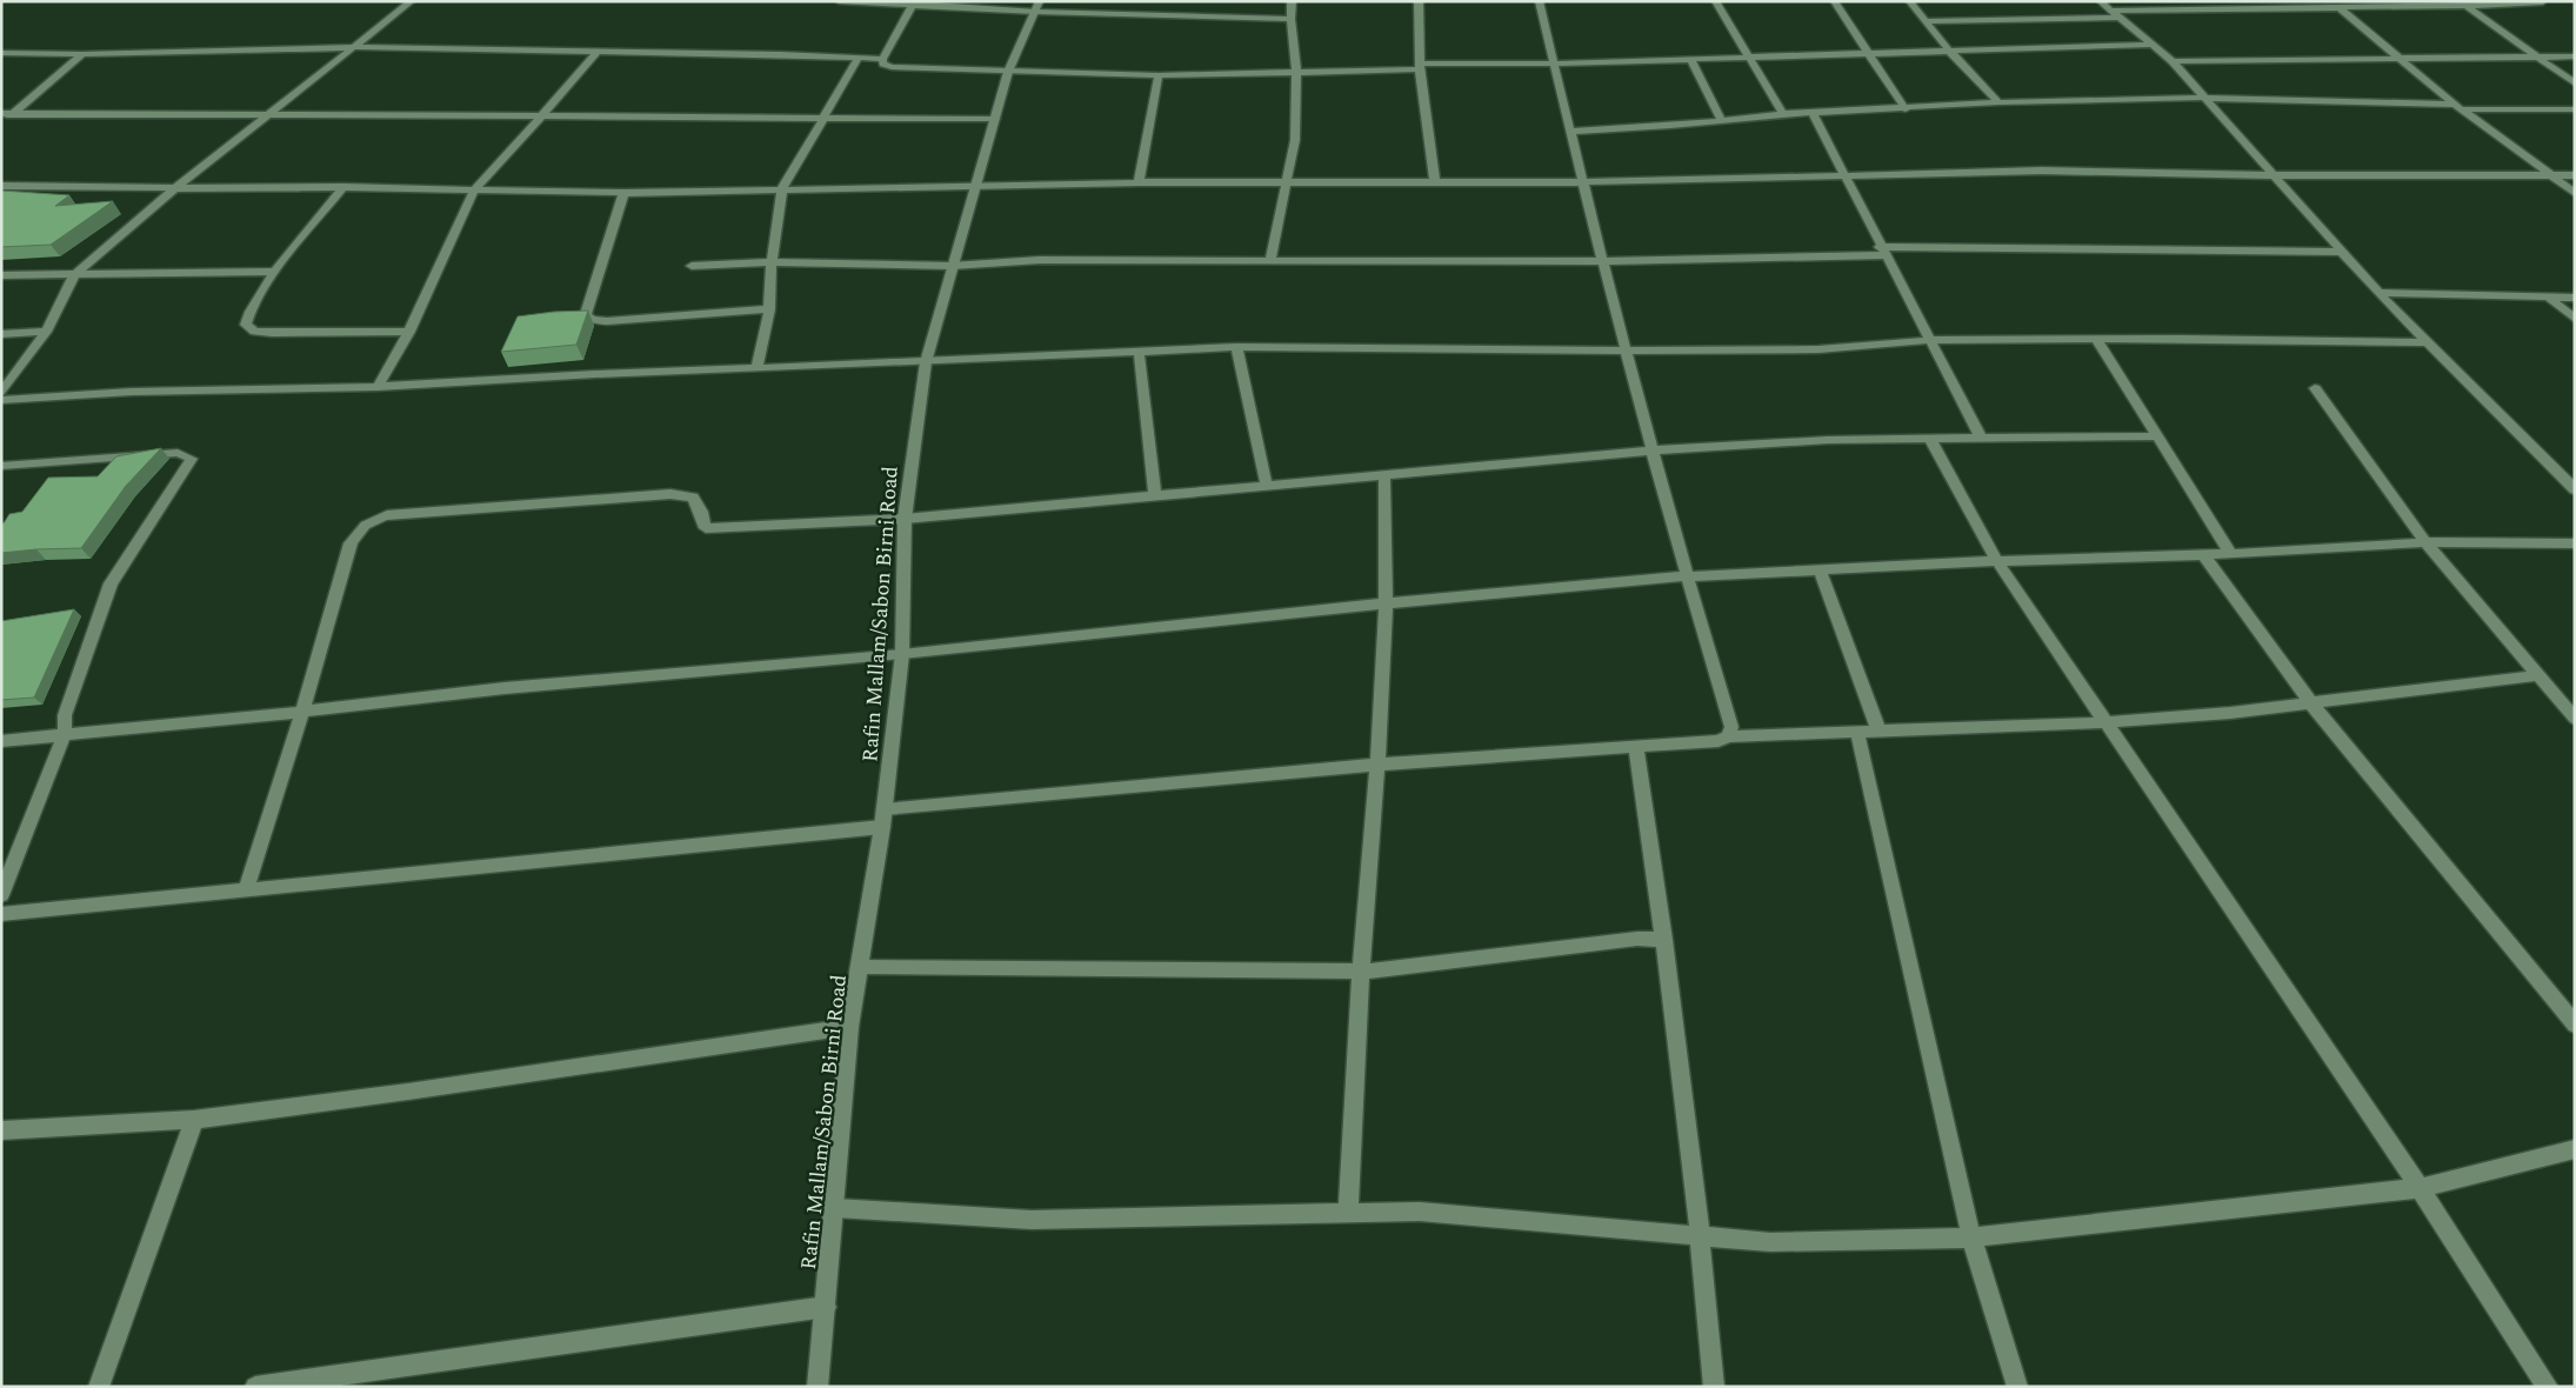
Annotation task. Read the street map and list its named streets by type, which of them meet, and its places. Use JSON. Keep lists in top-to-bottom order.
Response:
{
  "streets": {
    "street": ["Rafin Mallam/Sabon Birni Road"]
  }
}
